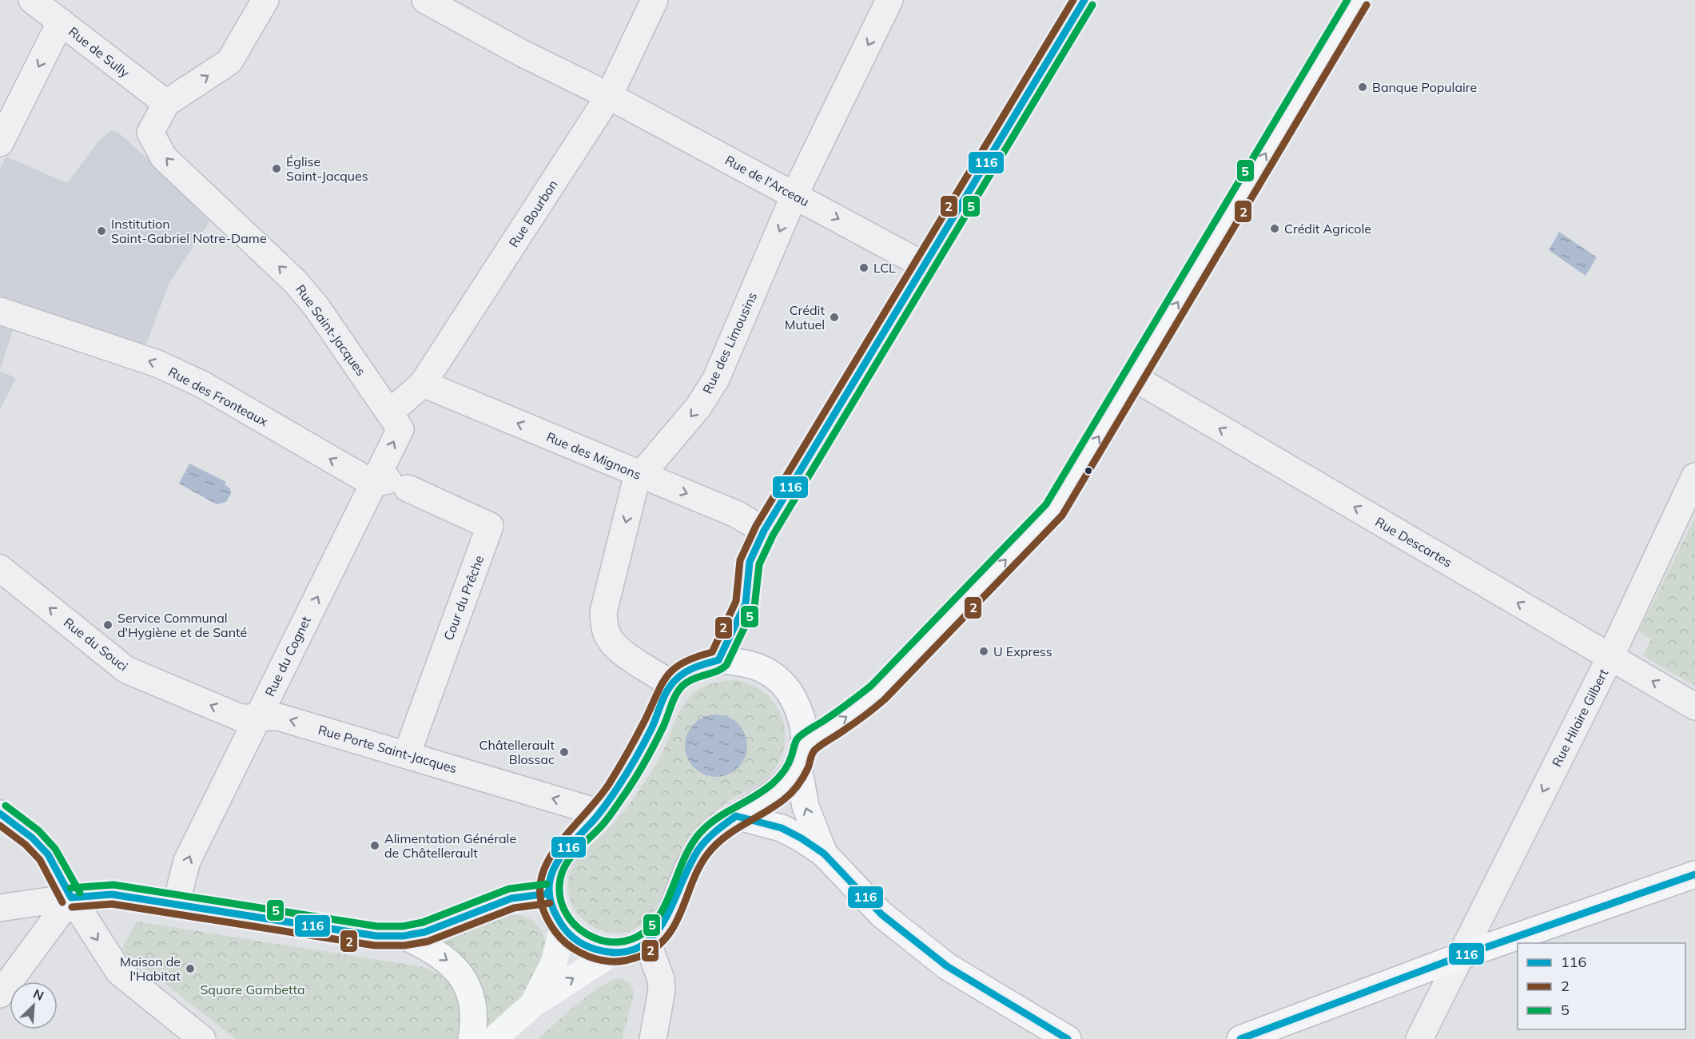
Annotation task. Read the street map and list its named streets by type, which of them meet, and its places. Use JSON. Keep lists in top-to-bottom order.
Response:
{
  "streets": {
    "street": [
      "Rue de Sully",
      "Rue de l'Arceau",
      "Rue Bourbon",
      "Rue Saint-Jacques",
      "Rue des Limousins",
      "Rue des Fronteaux",
      "Rue des Mignons",
      "Rue Descartes",
      "Cour du Prêche",
      "Rue du Souci",
      "Rue du Cognet",
      "Rue Hilaire Gilbert",
      "Rue Porte Saint-Jacques"
    ]
  },
  "crossings": [
    ["Rue de Sully", "Rue Saint-Jacques"],
    ["Rue de l'Arceau", "Rue Bourbon"],
    ["Rue de l'Arceau", "Rue des Limousins"],
    ["Rue Bourbon", "Rue Saint-Jacques"],
    ["Rue Bourbon", "Rue des Mignons"],
    ["Rue Bourbon", "Rue du Cognet"],
    ["Rue Saint-Jacques", "Rue du Cognet"],
    ["Rue des Limousins", "Rue des Mignons"],
    ["Rue des Fronteaux", "Cour du Prêche"],
    ["Rue des Fronteaux", "Rue du Cognet"],
    ["Rue Descartes", "Rue Hilaire Gilbert"],
    ["Cour du Prêche", "Rue du Cognet"],
    ["Cour du Prêche", "Rue Porte Saint-Jacques"],
    ["Rue du Souci", "Rue du Cognet"],
    ["Rue du Souci", "Rue Porte Saint-Jacques"],
    ["Rue du Cognet", "Rue Porte Saint-Jacques"]
  ],
  "one_way": [
    "Rue Saint-Jacques",
    "Rue des Limousins",
    "Rue des Fronteaux",
    "Rue Descartes",
    "Rue du Souci",
    "Rue du Cognet",
    "Rue Hilaire Gilbert",
    "Rue Porte Saint-Jacques"
  ],
  "parks": ["Square Gambetta"],
  "places": [
    "Banque Populaire",
    "Église Saint-Jacques",
    "Crédit Agricole",
    "Institution Saint-Gabriel Notre-Dame",
    "LCL",
    "Crédit Mutuel",
    "Service Communal d'Hygiène et de Santé",
    "U Express",
    "Châtellerault Blossac",
    "Alimentation Générale de Châtellerault",
    "Maison de l'Habitat"
  ],
  "lines": ["transit line 116", "transit line 2", "transit line 5"],
  "legend": ["116", "2", "5"],
  "north": "top right"
}
